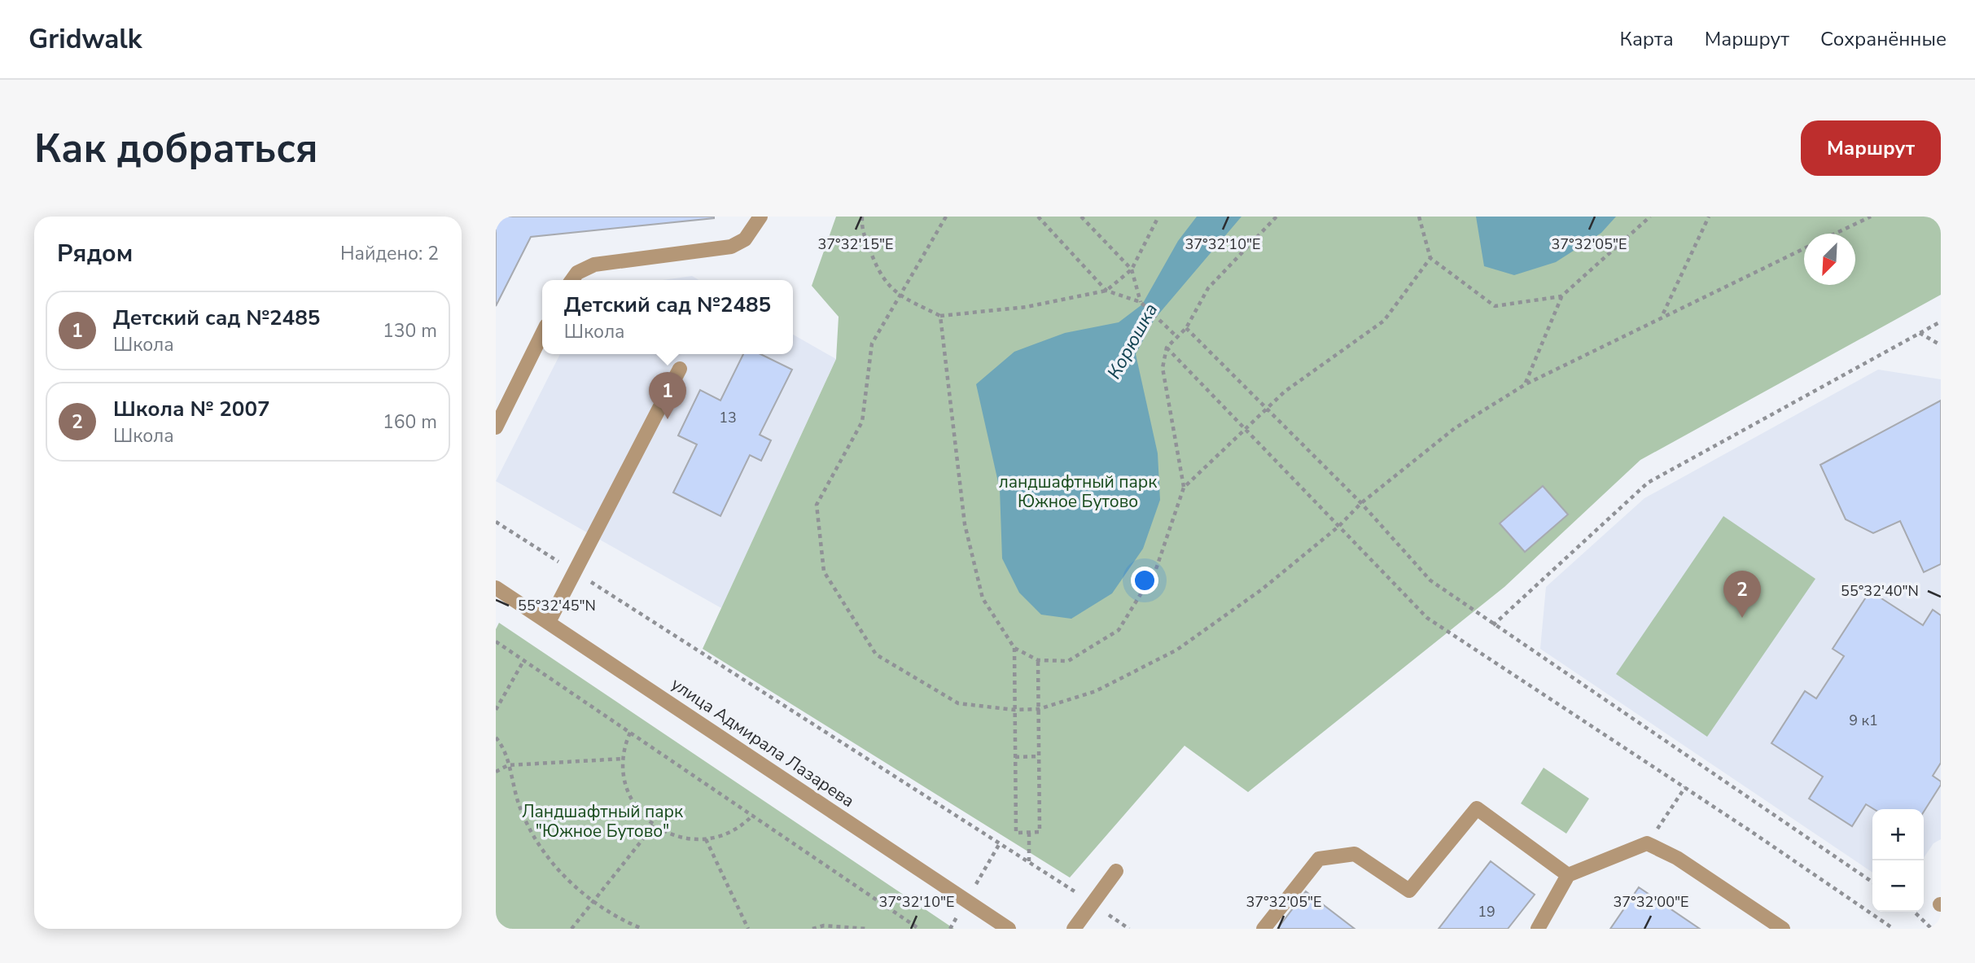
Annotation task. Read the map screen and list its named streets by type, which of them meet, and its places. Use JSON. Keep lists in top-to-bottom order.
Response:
{
  "streets": {
    "street": ["улица Адмирала Лазарева"]
  },
  "water": ["Корюшка"],
  "parks": ["ландшафтный парк Южное Бутово", "Ландшафтный парк \"Южное Бутово\""],
  "house_numbers": ["13", "9 к1", "19"],
  "north": "bottom left",
  "page": {
    "header": "Gridwalk",
    "nav": ["Карта", "Маршрут", "Сохранённые"],
    "buttons": "Маршрут",
    "title": "Как добраться",
    "heading": ["Рядом", "Найдено: 2"],
    "popup": ["Детский сад №2485", "Школа"],
    "list": [
      {
        "mark": "1",
        "name": "Детский сад №2485",
        "note": "Школа",
        "value": "130 m"
      },
      {
        "mark": "2",
        "name": "Школа № 2007",
        "note": "Школа",
        "value": "160 m"
      }
    ],
    "pins": ["1", "2"],
    "map_buttons": ["+", "−"]
  },
  "coordinates": [
    "37°32'10\"E",
    "37°32'05\"E",
    "37°32'15\"E",
    "55°32'40\"N",
    "55°32'45\"N",
    "37°32'00\"E"
  ]
}
